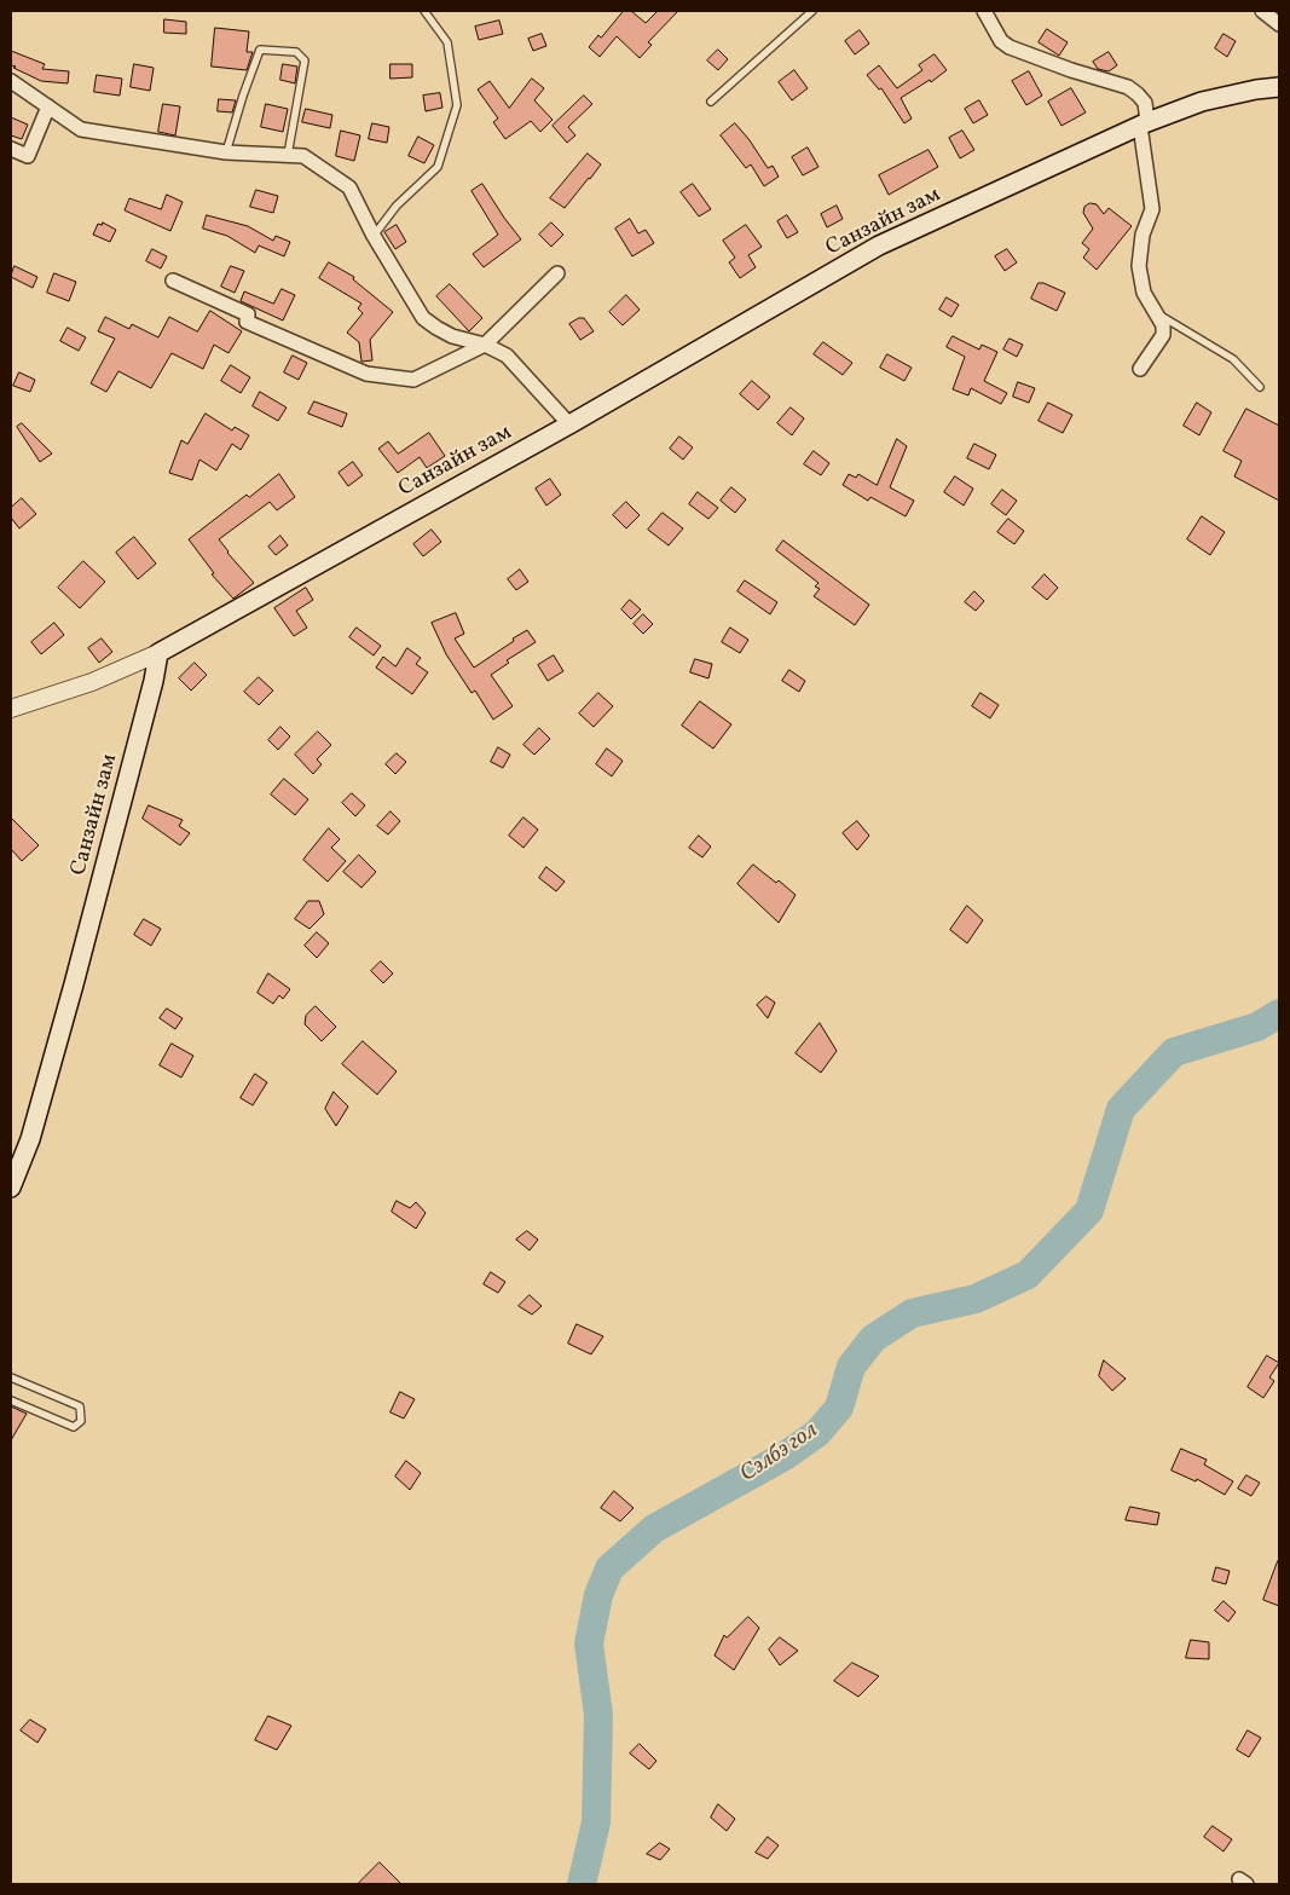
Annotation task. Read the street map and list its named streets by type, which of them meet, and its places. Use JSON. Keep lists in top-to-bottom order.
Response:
{
  "streets": {
    "main road": ["Санзайн зам"]
  },
  "water": ["Сэлбэ гол"]
}
